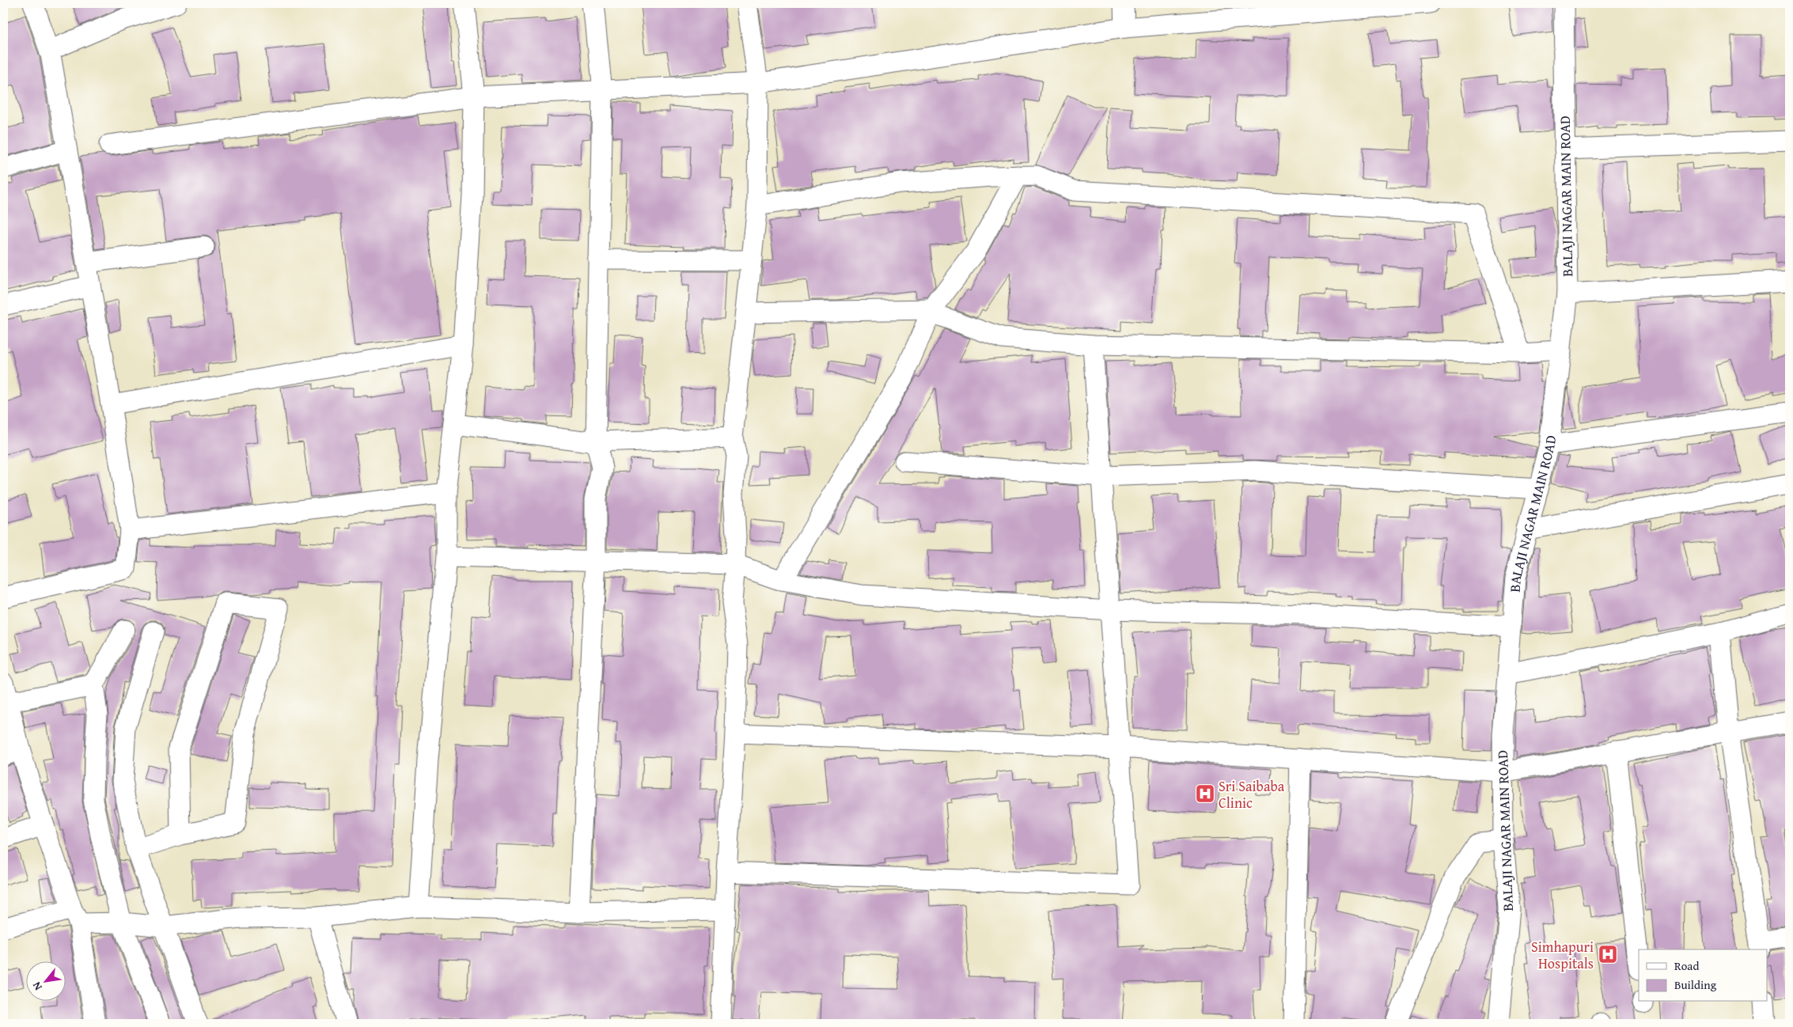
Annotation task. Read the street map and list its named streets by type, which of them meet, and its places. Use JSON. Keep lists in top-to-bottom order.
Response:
{
  "streets": {
    "street": ["BALAJI NAGAR MAIN ROAD"]
  },
  "places": {
    "hospital": ["Sri Saibaba Clinic", "Simhapuri Hospitals"]
  },
  "legend": ["Road", "Building"],
  "north": "bottom left"
}
